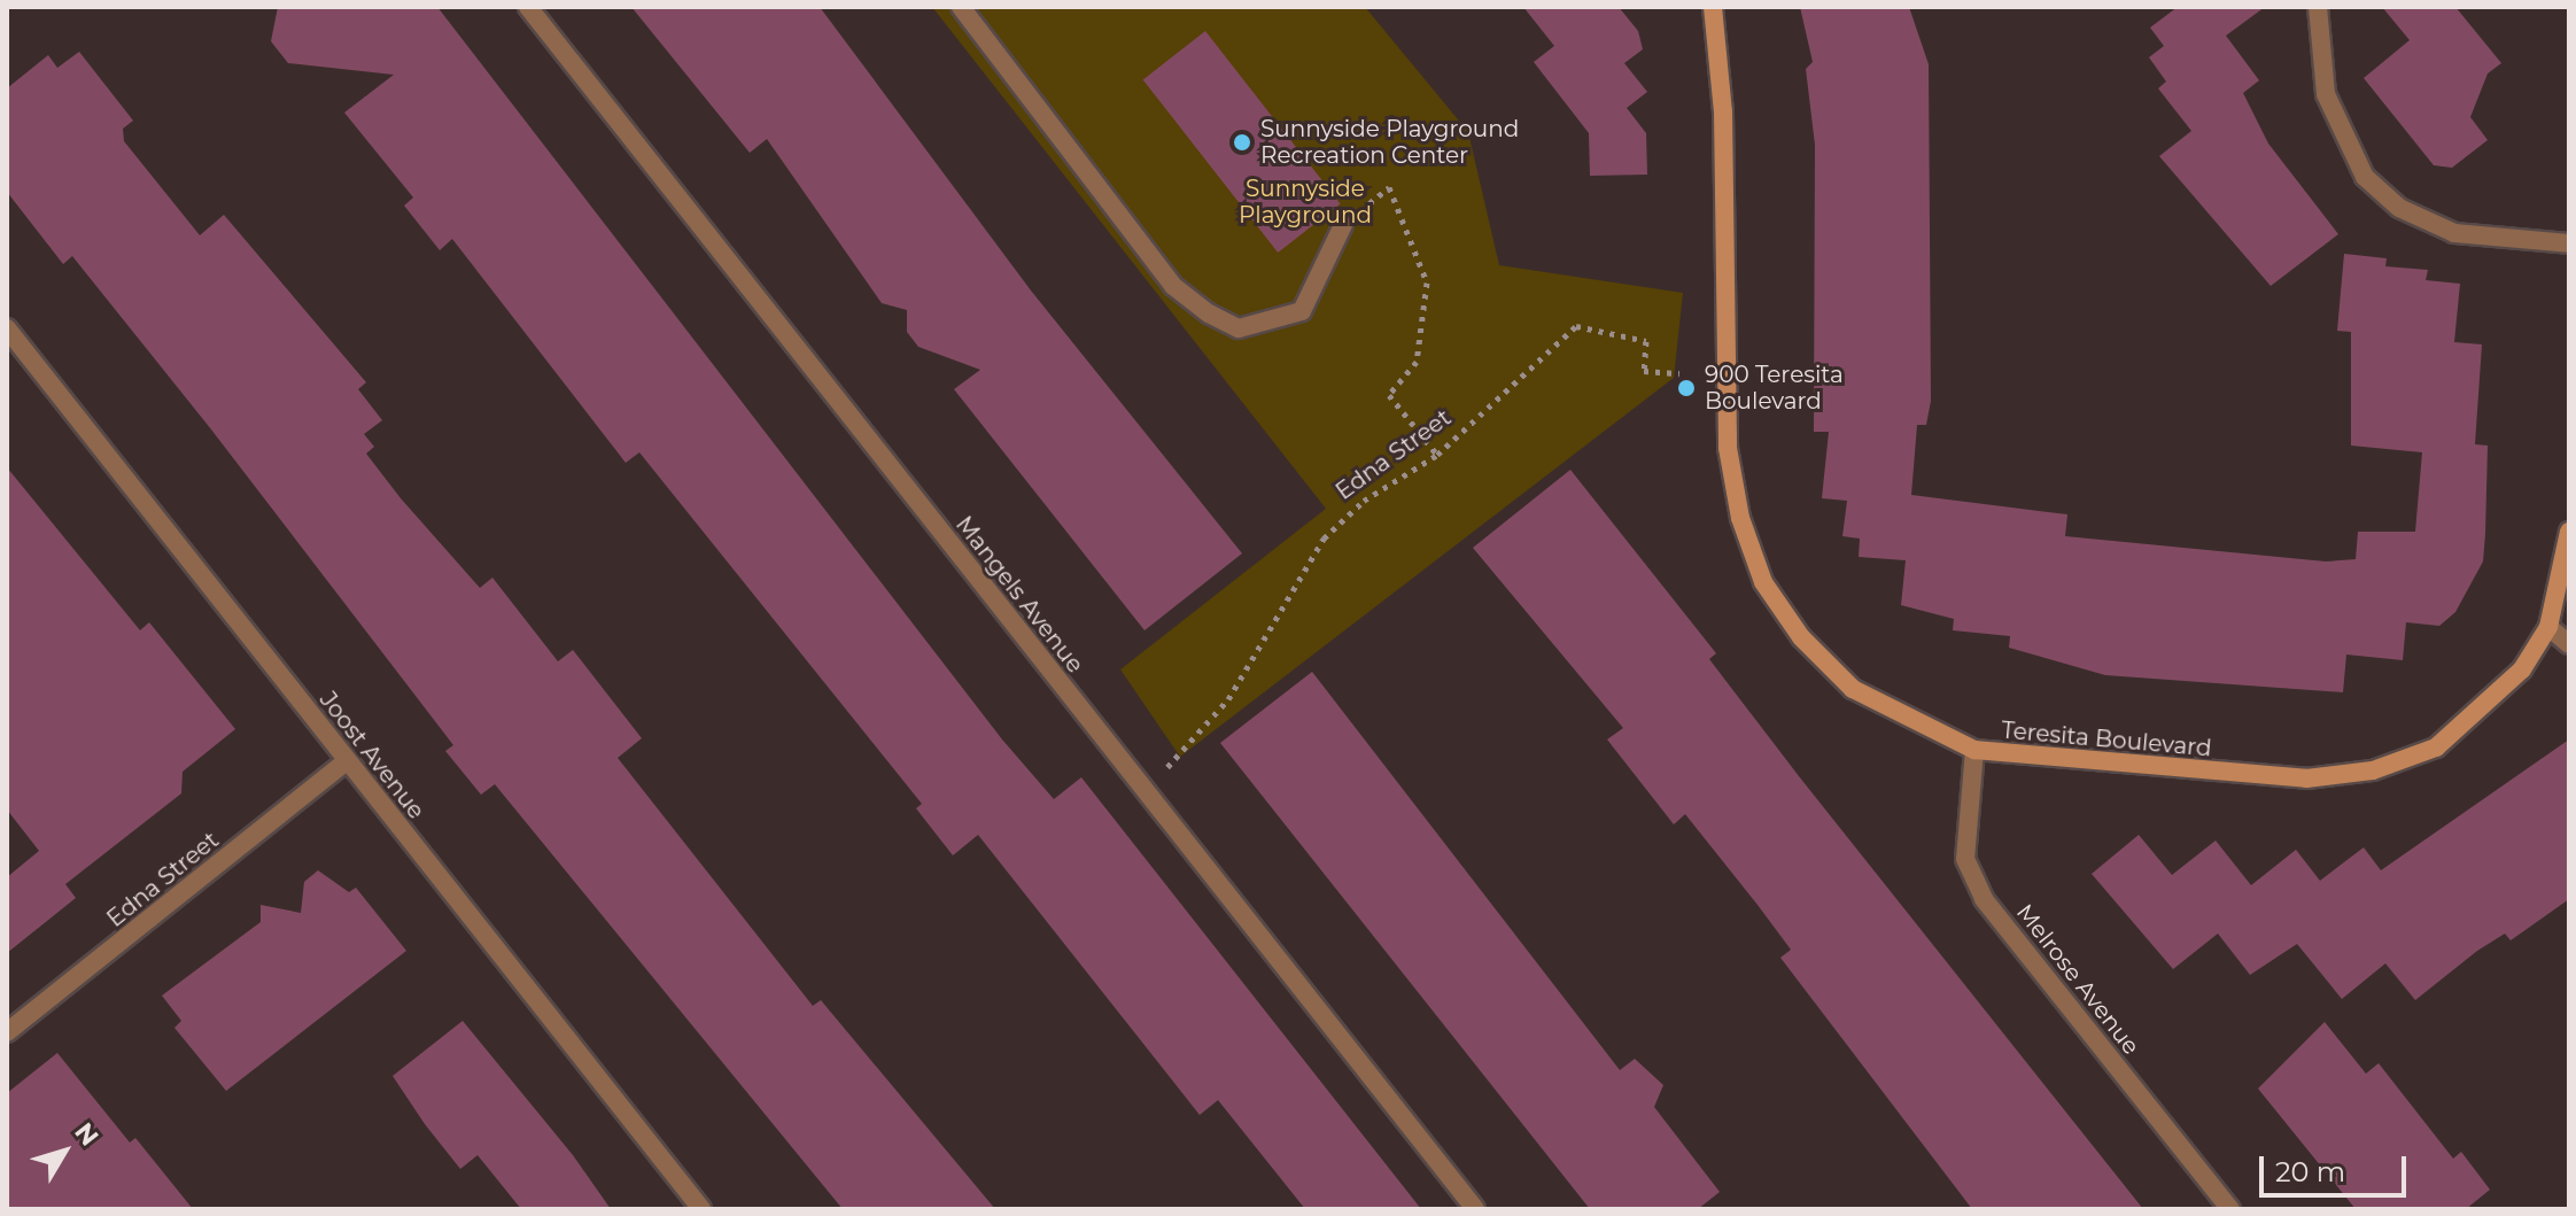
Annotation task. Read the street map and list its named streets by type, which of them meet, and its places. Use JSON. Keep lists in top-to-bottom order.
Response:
{
  "streets": {
    "street": [
      "Edna Street",
      "Mangels Avenue",
      "Teresita Boulevard",
      "Joost Avenue",
      "Melrose Avenue"
    ]
  },
  "crossings": [
    ["Edna Street", "Mangels Avenue"],
    ["Edna Street", "Joost Avenue"],
    ["Teresita Boulevard", "Melrose Avenue"]
  ],
  "parks": ["Sunnyside Playground"],
  "places": ["Sunnyside Playground Recreation Center", "900 Teresita Boulevard"],
  "scale_bar": "20 m",
  "north": "top right"
}
